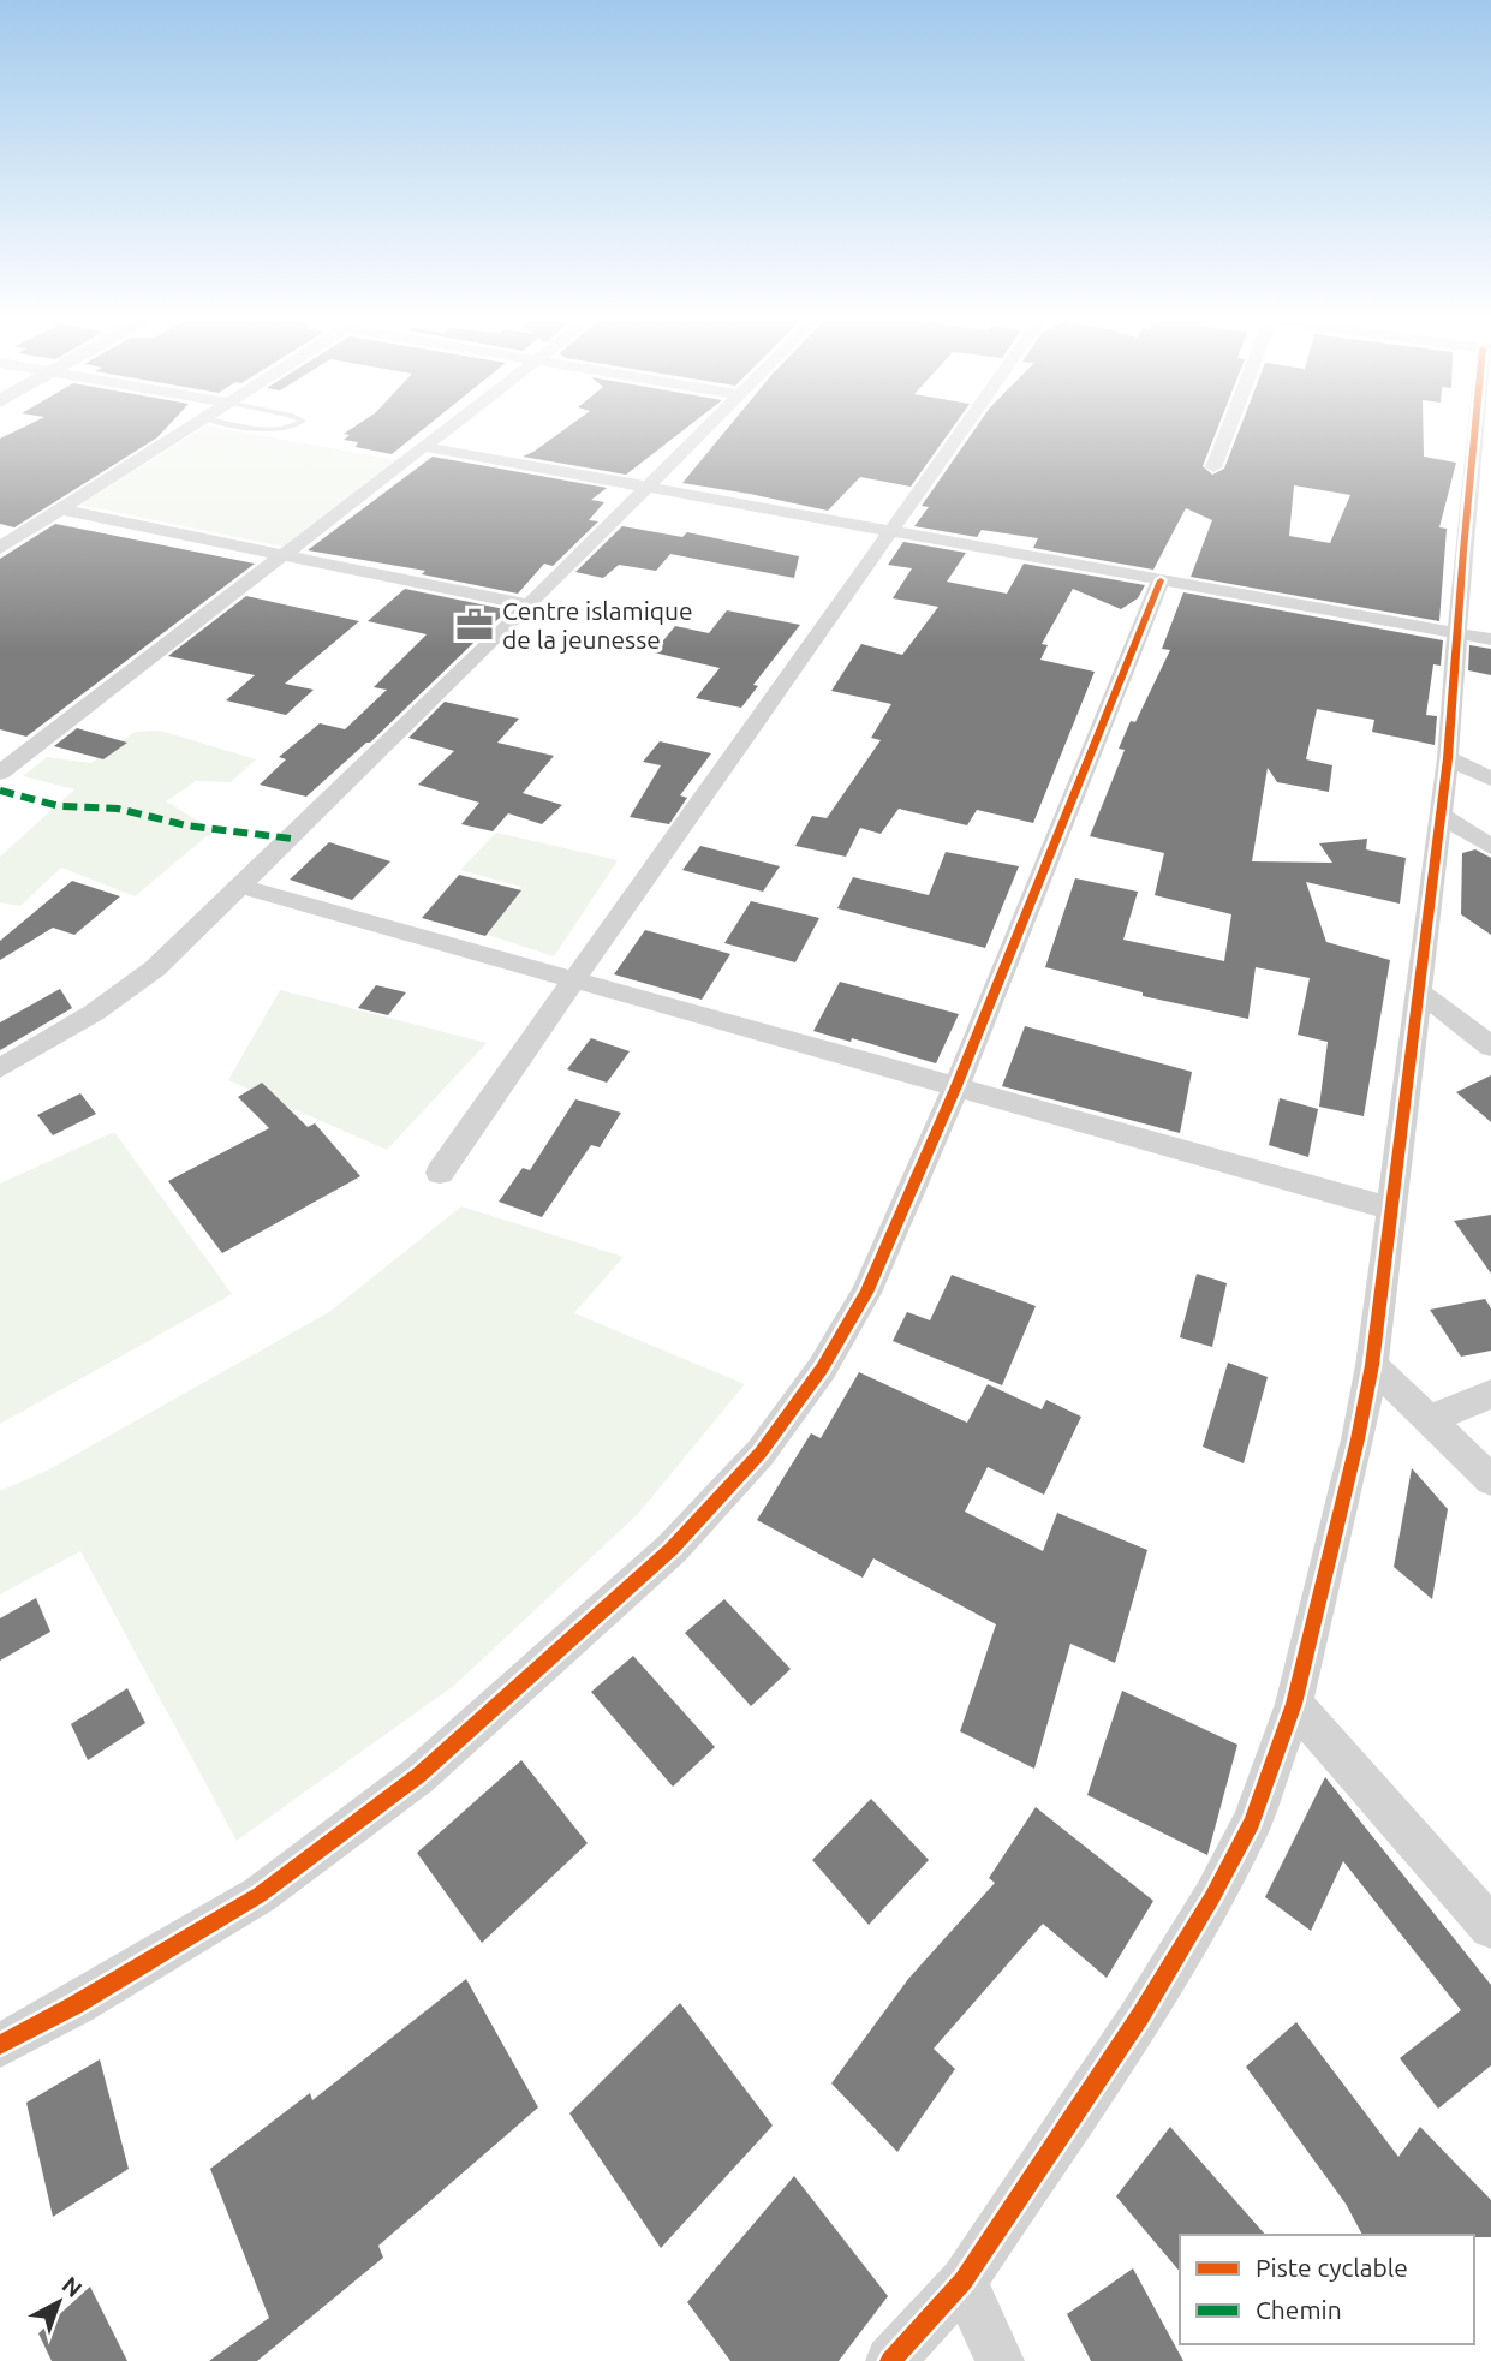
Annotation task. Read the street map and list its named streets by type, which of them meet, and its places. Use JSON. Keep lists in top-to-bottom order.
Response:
{
  "places": {
    "office": ["Centre islamique de la jeunesse"]
  },
  "legend": ["Piste cyclable", "Chemin"],
  "north": "top right"
}
